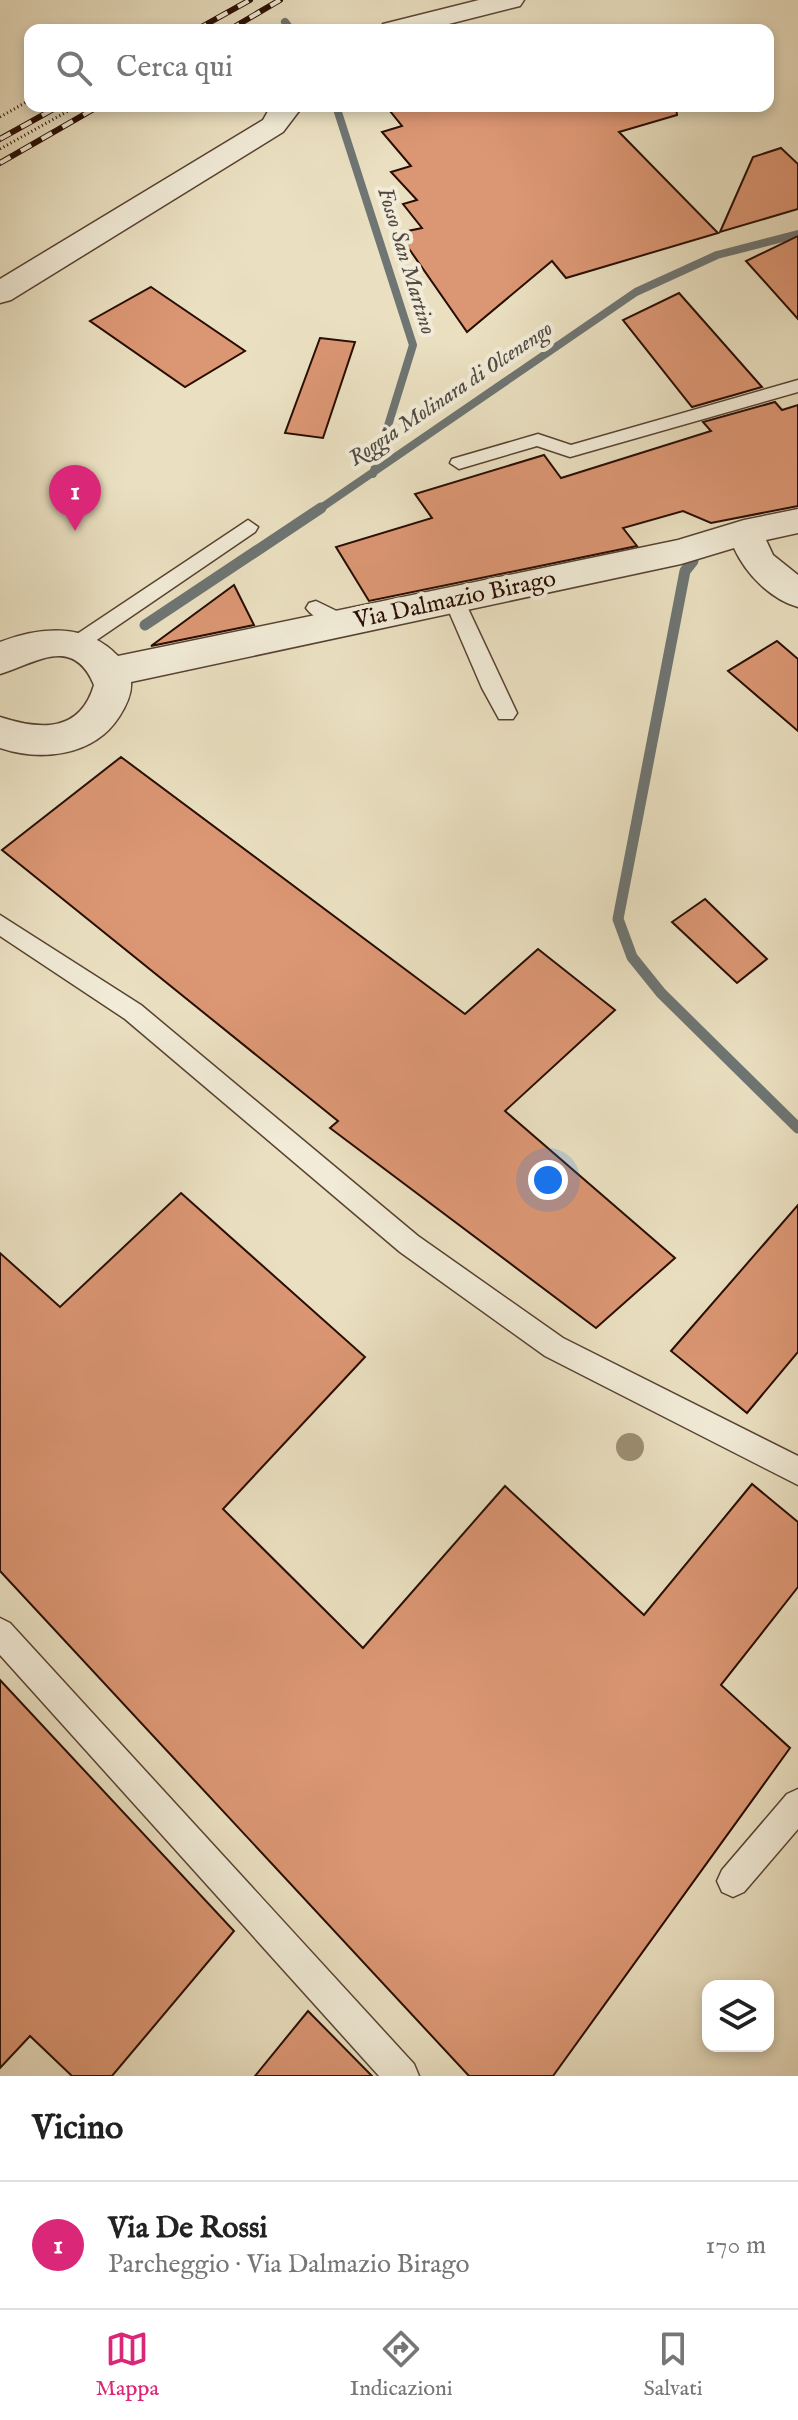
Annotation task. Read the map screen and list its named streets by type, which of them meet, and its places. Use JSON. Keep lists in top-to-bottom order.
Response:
{
  "streets": {
    "street": ["Via Dalmazio Birago"]
  },
  "water": ["Fosso San Martino", "Roggia Molinara di Olcenengo"],
  "page": {
    "search": "Cerca qui",
    "pins": "1",
    "heading": "Vicino",
    "list": [
      {
        "mark": "1",
        "name": "Via De Rossi",
        "note": "Parcheggio · Via Dalmazio Birago",
        "value": "170 m"
      }
    ],
    "nav": ["Mappa", "Indicazioni", "Salvati"]
  }
}
